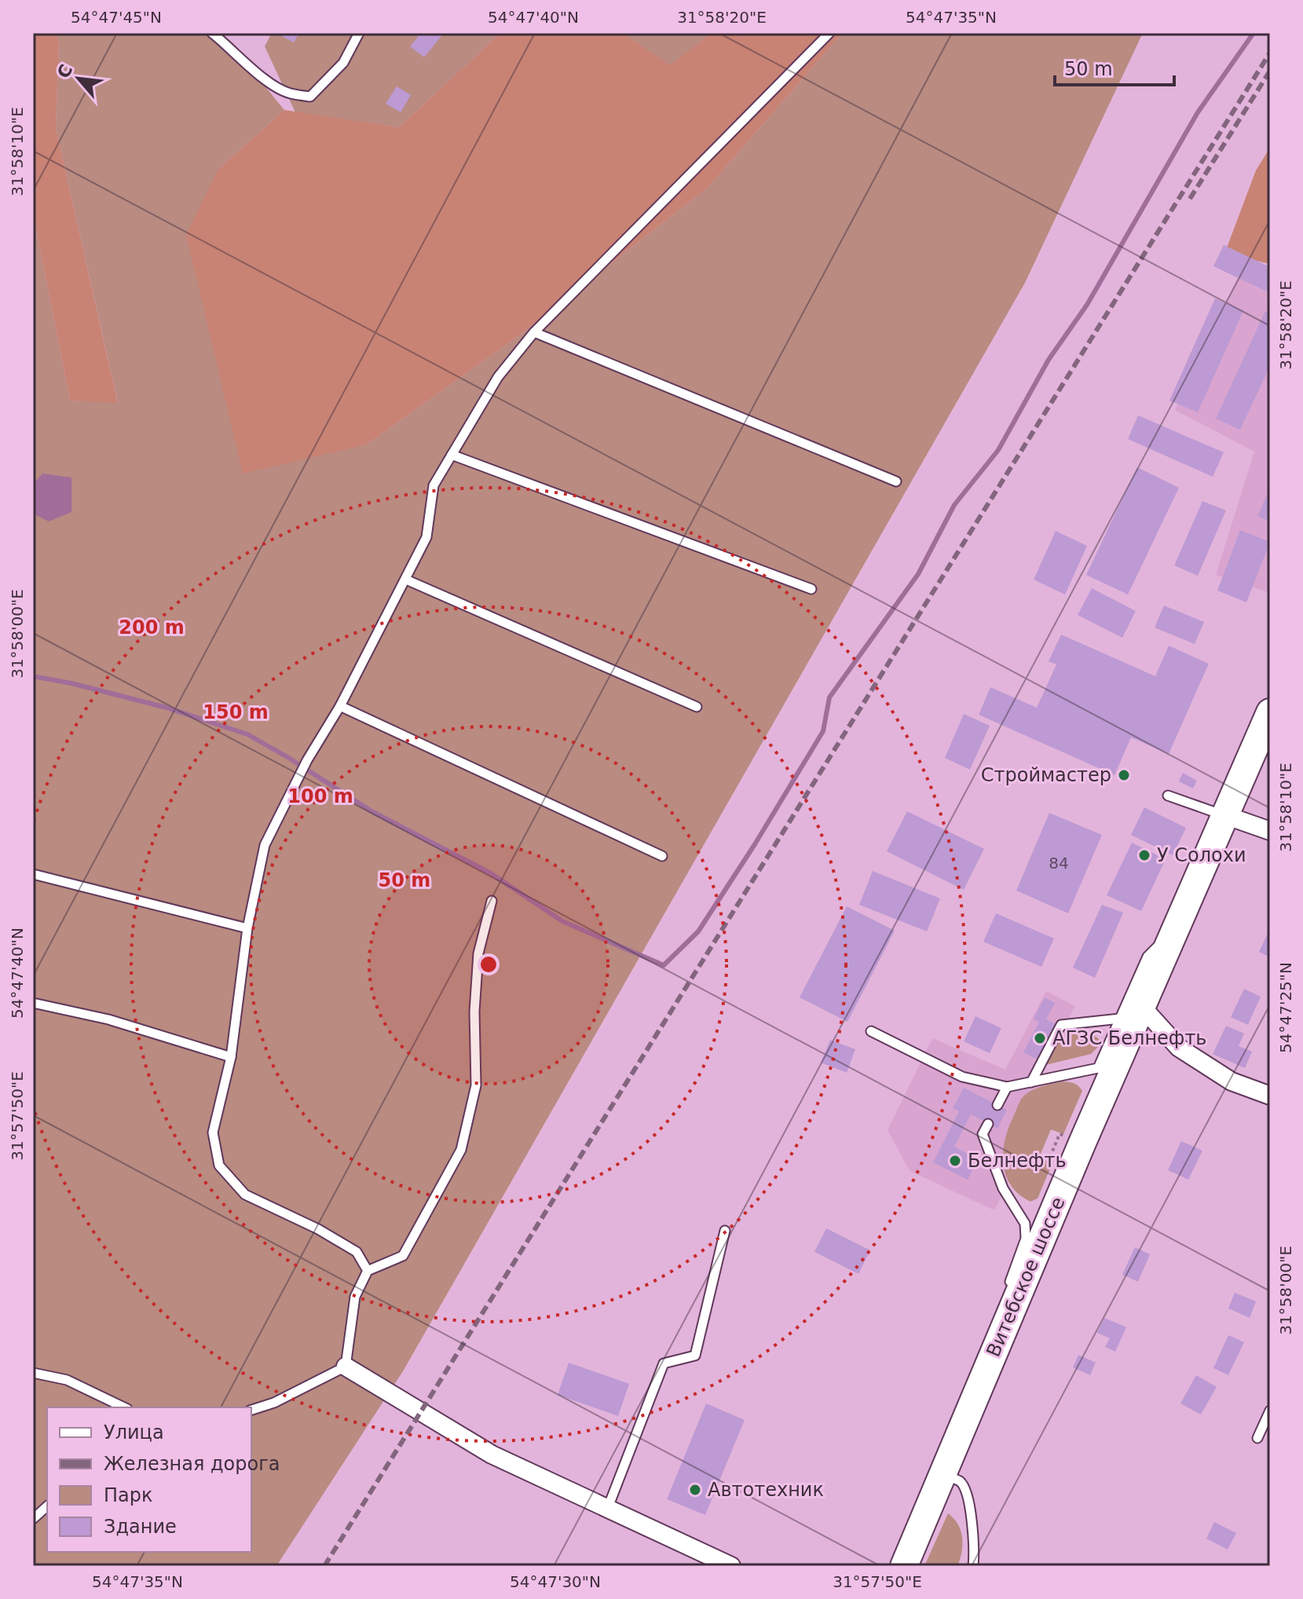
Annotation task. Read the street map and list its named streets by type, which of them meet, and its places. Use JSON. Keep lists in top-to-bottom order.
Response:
{
  "streets": {
    "main road": ["Витебское шоссе"]
  },
  "places": [
    "Строймастер",
    "У Солохи",
    "АГЗС Белнефть",
    "Белнефть",
    "Автотехник"
  ],
  "house_numbers": ["84"],
  "legend": [
    "Улица",
    "Железная дорога",
    "Парк",
    "Здание"
  ],
  "scale_bar": "50 m",
  "north": "top left",
  "coordinates": [
    "54°47'45\"N",
    "54°47'40\"N",
    "31°58'20\"E",
    "54°47'35\"N",
    "31°58'10\"E",
    "31°58'00\"E",
    "54°47'25\"N",
    "31°57'50\"E",
    "54°47'30\"N"
  ],
  "rings": [
    "200 m",
    "150 m",
    "100 m",
    "50 m"
  ]
}
